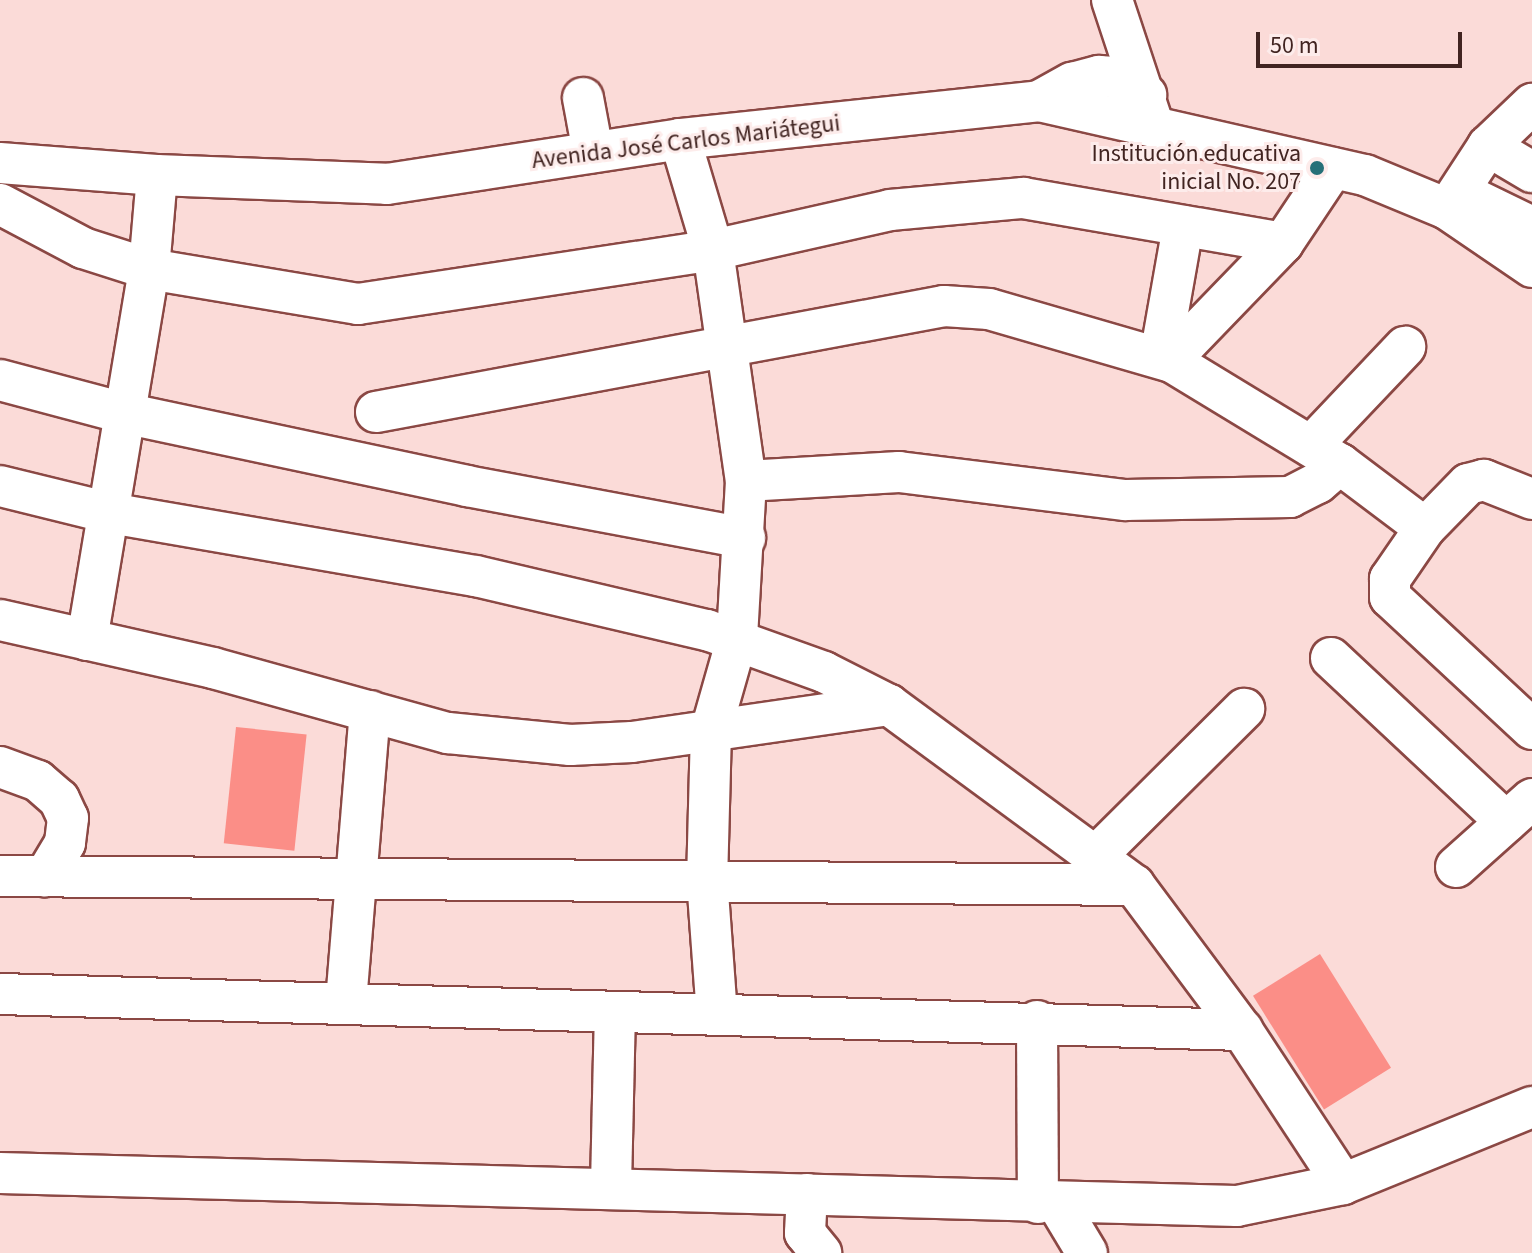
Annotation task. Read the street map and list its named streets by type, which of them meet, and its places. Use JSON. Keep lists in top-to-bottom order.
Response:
{
  "streets": {
    "street": ["Avenida José Carlos Mariátegui"]
  },
  "places": ["Institución educativa inicial No. 207"],
  "scale_bar": "50 m"
}
